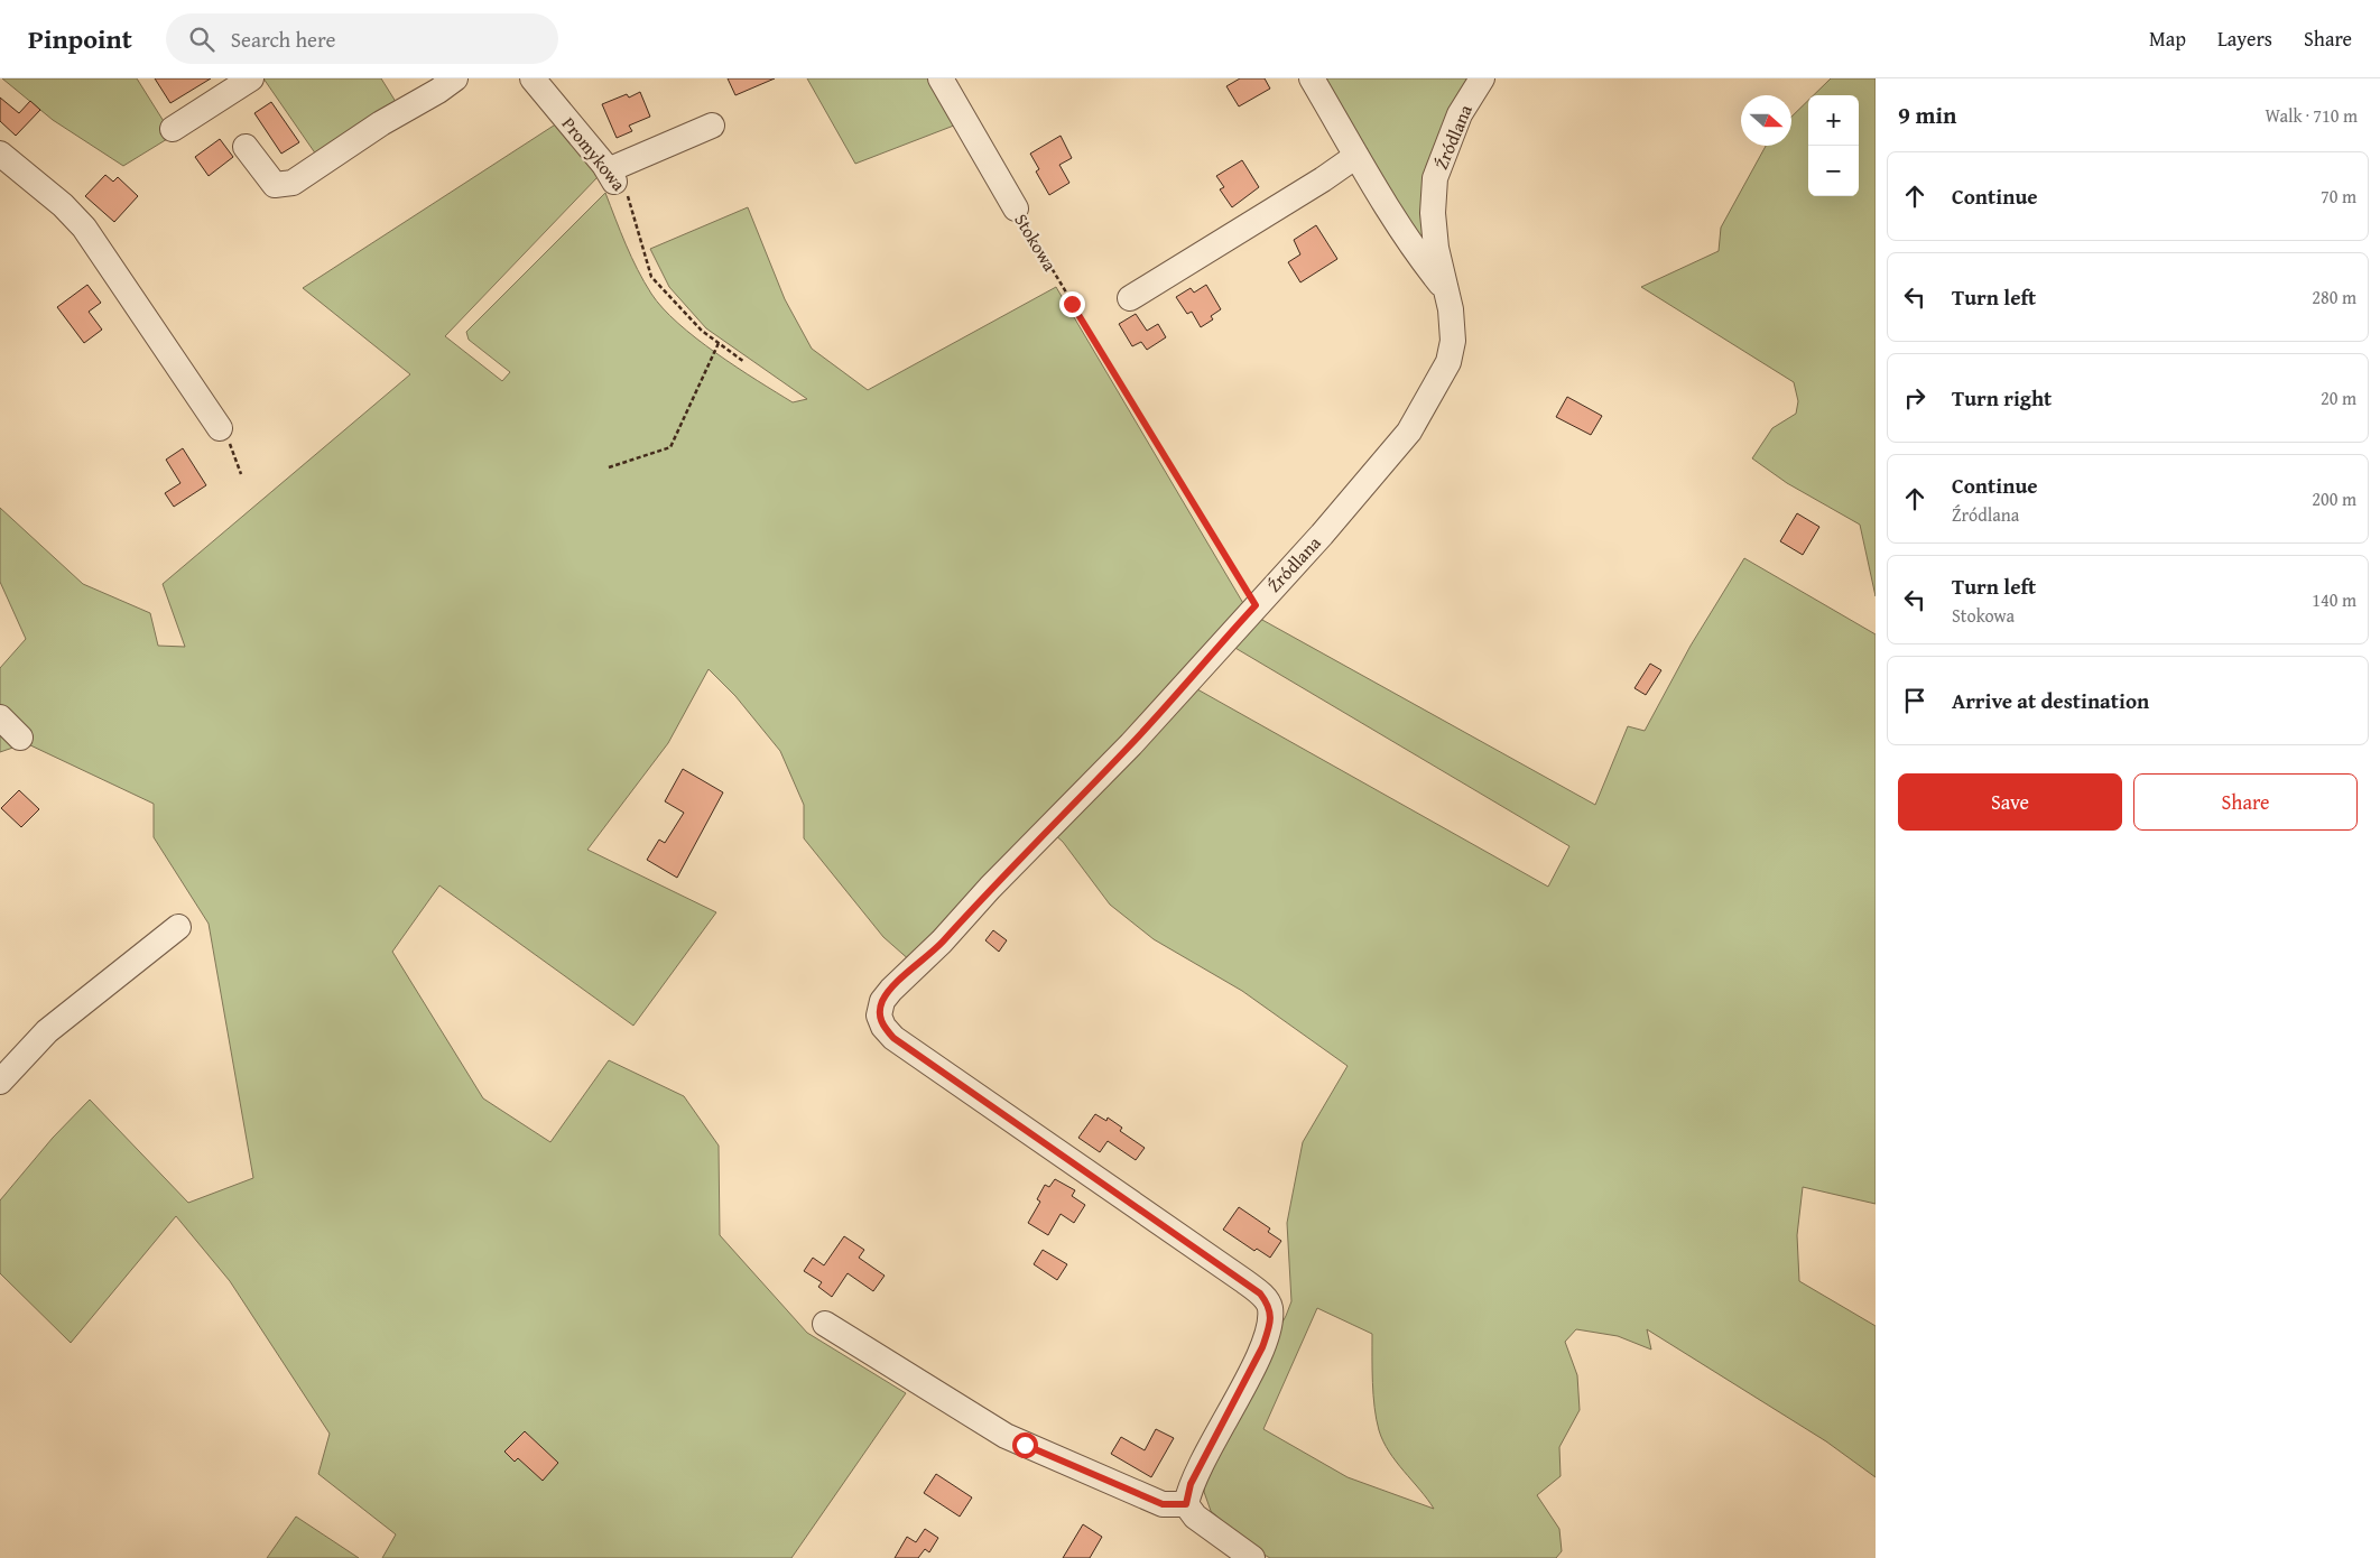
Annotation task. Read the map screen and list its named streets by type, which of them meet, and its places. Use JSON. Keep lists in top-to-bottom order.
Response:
{
  "streets": {
    "street": ["Źródlana", "Promykowa", "Stokowa"]
  },
  "crossings": [
    ["Źródlana", "Stokowa"]
  ],
  "north": "right",
  "page": {
    "header": "Pinpoint",
    "search": "Search here",
    "nav": ["Map", "Layers", "Share"],
    "heading": ["9 min", "Walk · 710 m"],
    "map_buttons": ["+", "−"],
    "list": [
      ["Continue", "70 m"],
      ["Turn left", "280 m"],
      ["Turn right", "20 m"],
      ["Continue", "Źródlana", "200 m"],
      ["Turn left", "Stokowa", "140 m"],
      "Arrive at destination"
    ],
    "buttons": ["Save", "Share"]
  }
}
